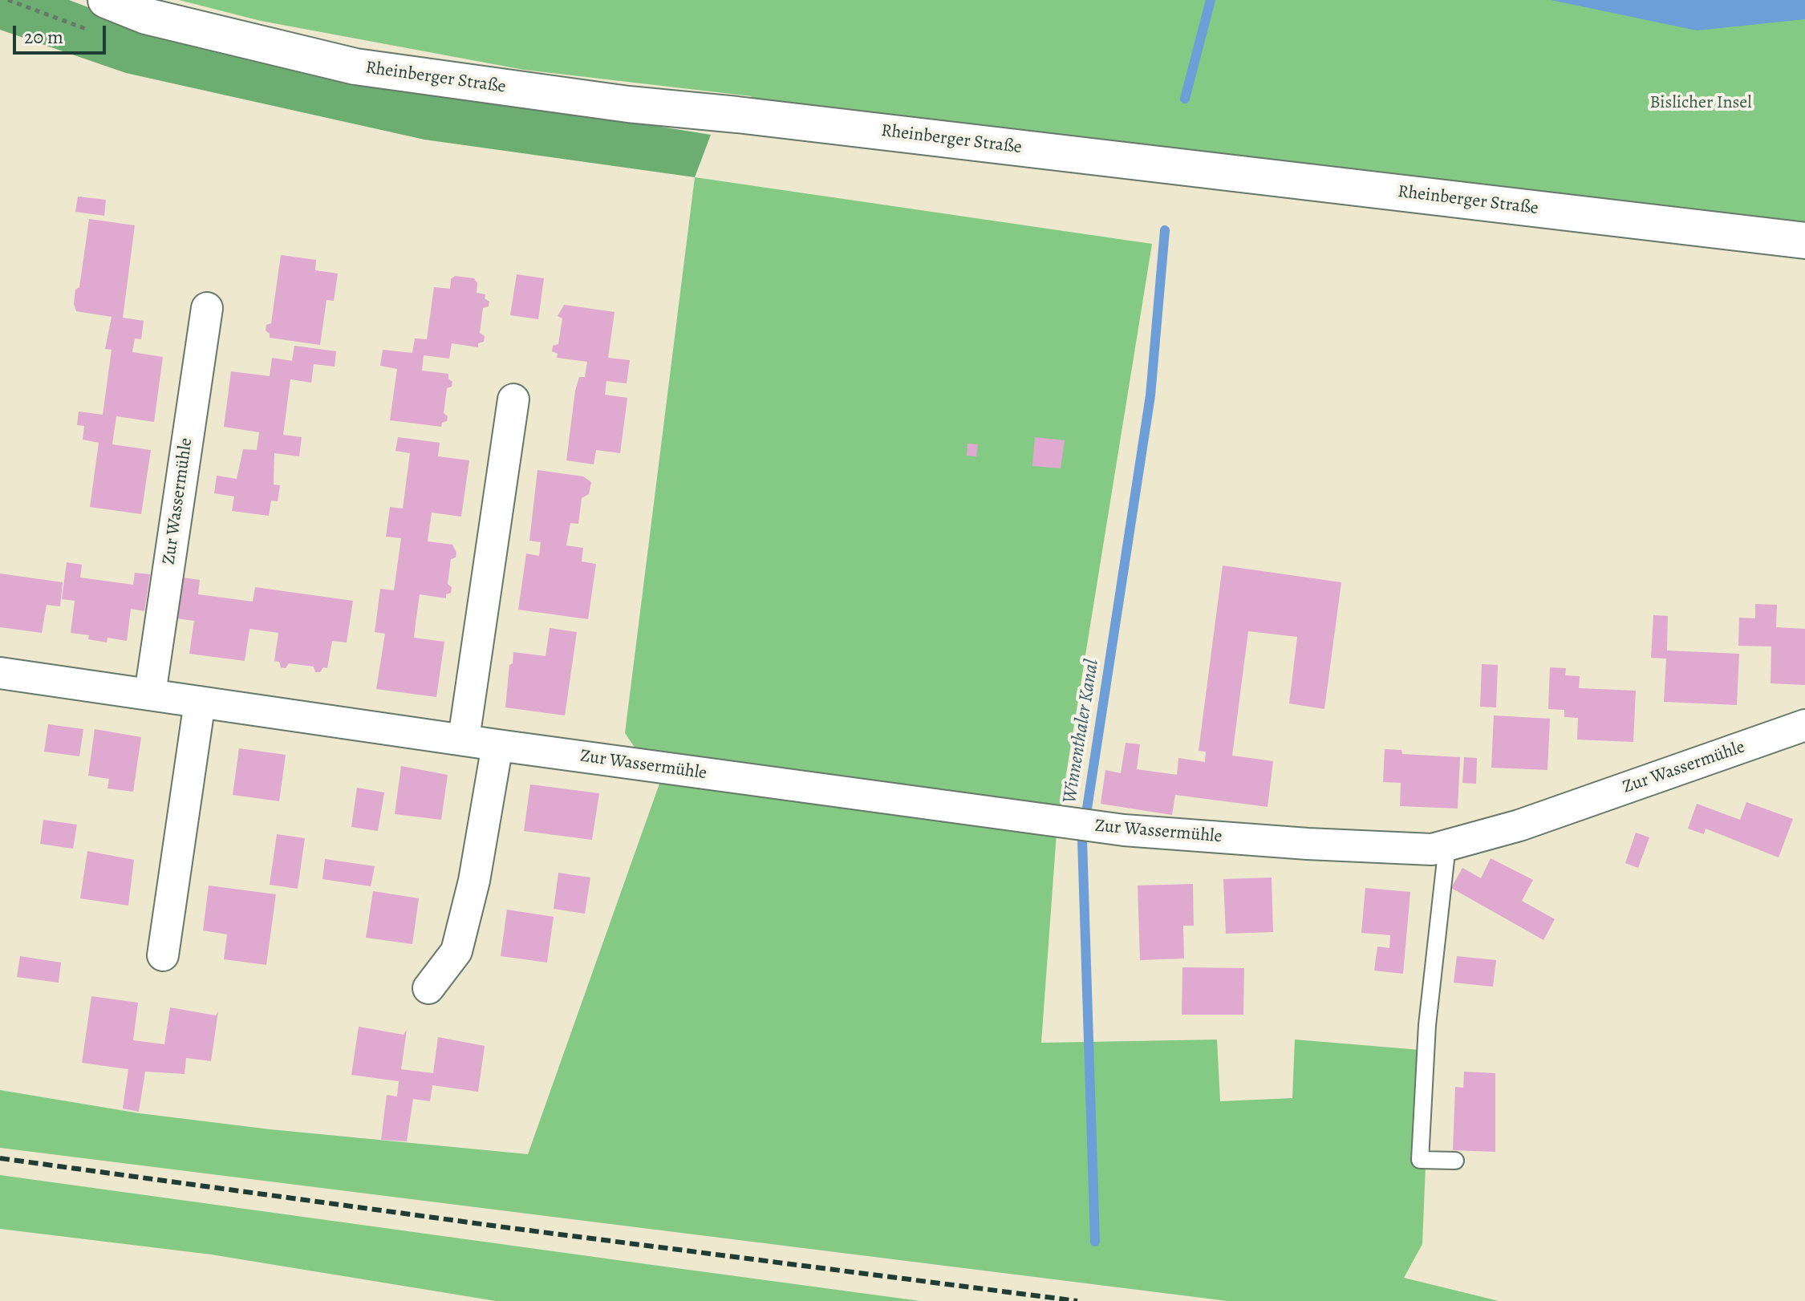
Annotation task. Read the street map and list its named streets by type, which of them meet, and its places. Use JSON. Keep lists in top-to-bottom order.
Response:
{
  "streets": {
    "main road": ["Rheinberger Straße"],
    "street": ["Zur Wassermühle"]
  },
  "water": ["Winnenthaler Kanal"],
  "parks": ["Bislicher Insel"],
  "scale_bar": "20 m"
}
